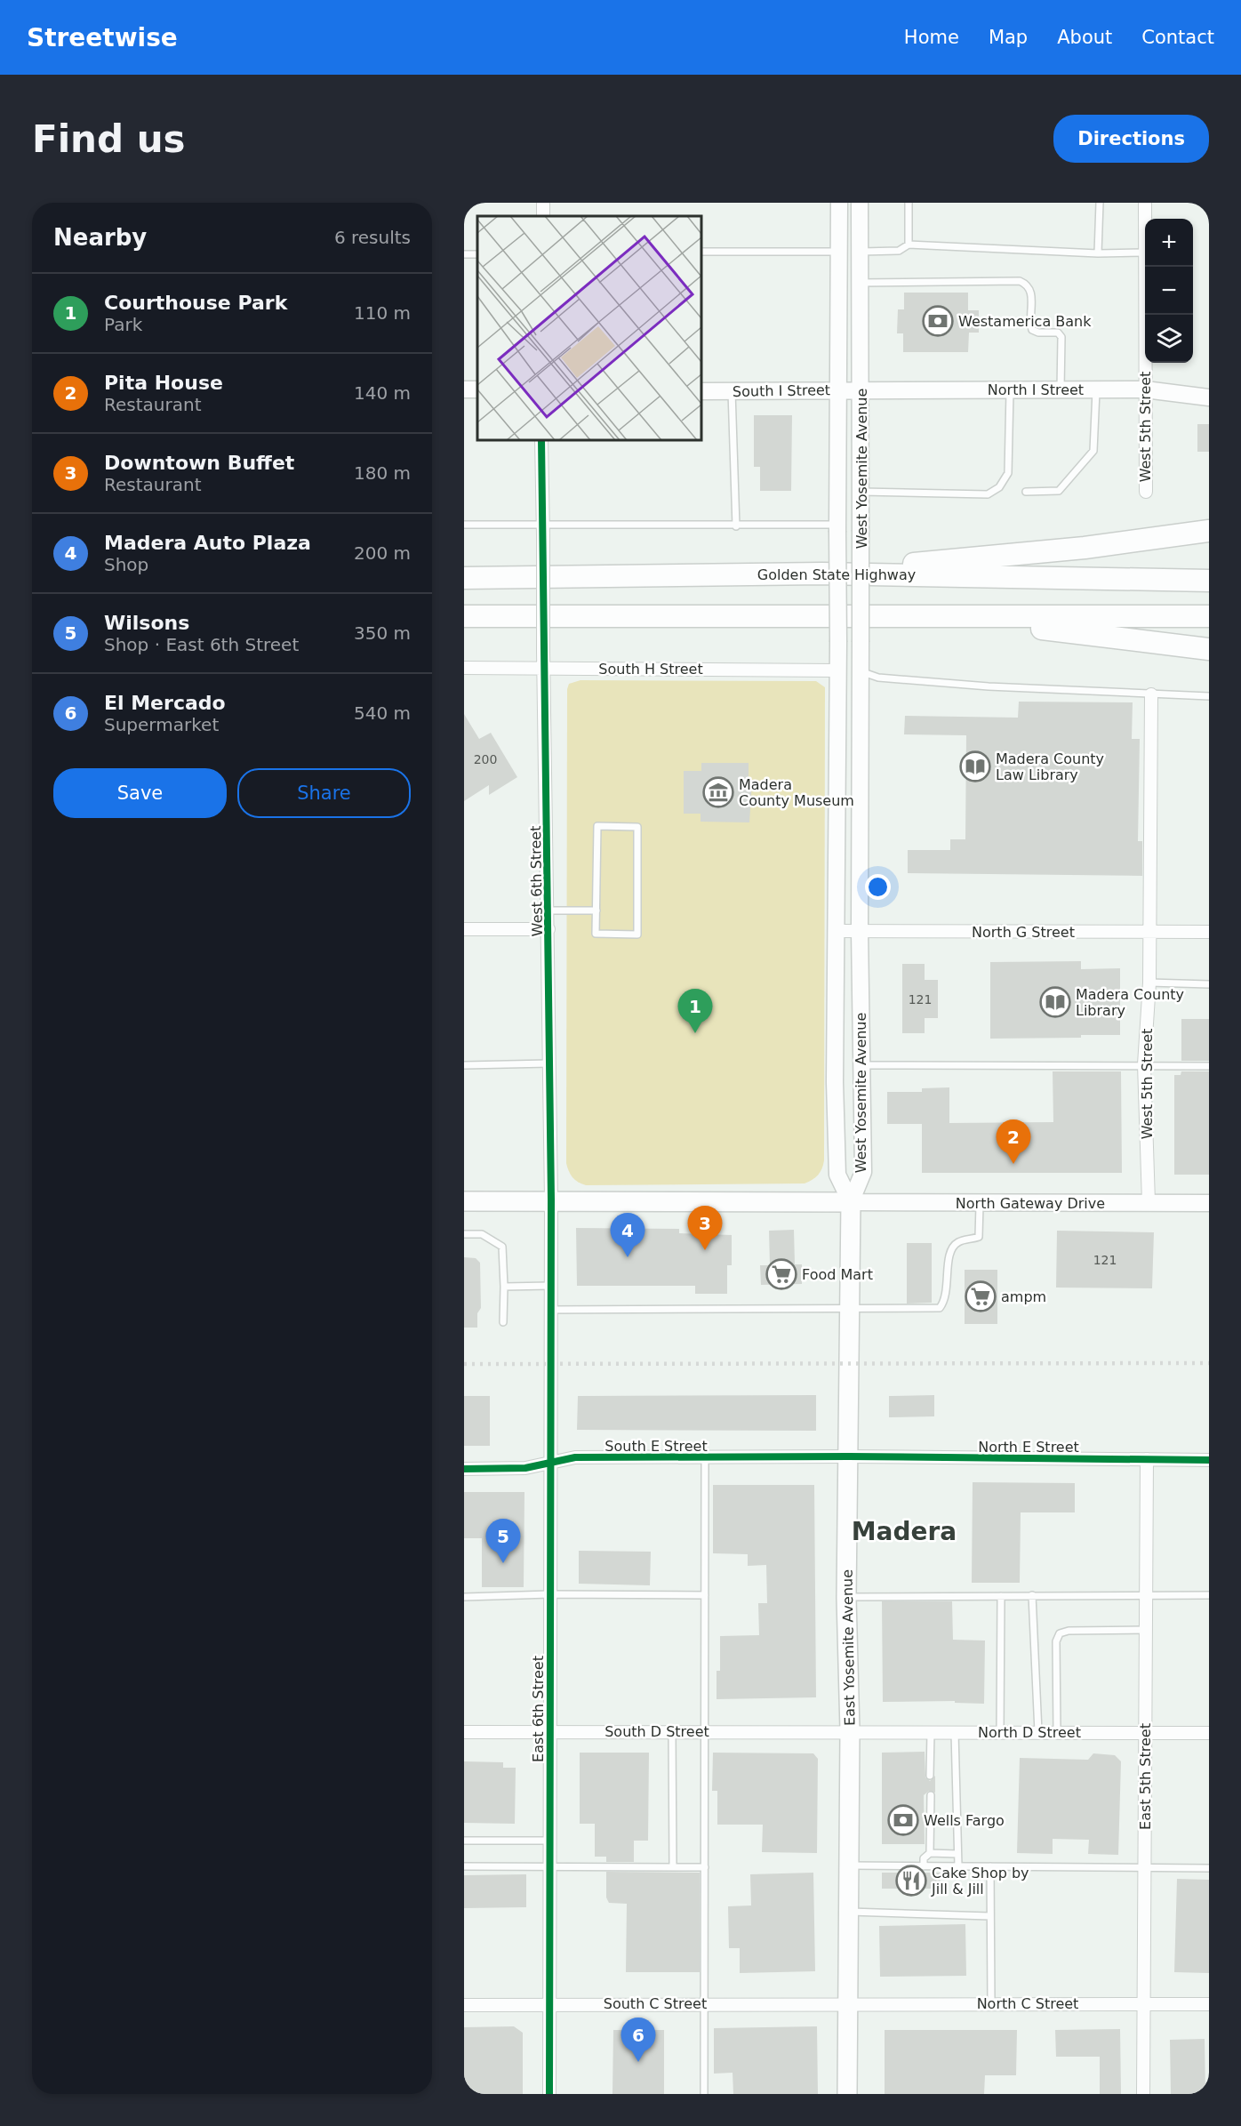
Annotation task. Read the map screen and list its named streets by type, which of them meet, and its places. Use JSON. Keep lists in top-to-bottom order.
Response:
{
  "streets": {
    "highway": ["Golden State Highway"],
    "main road": [
      "North I Street",
      "South I Street",
      "West Yosemite Avenue",
      "North Gateway Drive",
      "East Yosemite Avenue"
    ],
    "street": [
      "West 5th Street",
      "South H Street",
      "West 6th Street",
      "North G Street",
      "South E Street",
      "North E Street",
      "East 6th Street",
      "South D Street",
      "North D Street",
      "East 5th Street",
      "South C Street",
      "North C Street"
    ]
  },
  "crossings": [
    ["North I Street", "South I Street"],
    ["North I Street", "West 5th Street"],
    ["North I Street", "West Yosemite Avenue"],
    ["South I Street", "West Yosemite Avenue"],
    ["West 5th Street", "North G Street"],
    ["West 5th Street", "North Gateway Drive"],
    ["West Yosemite Avenue", "South H Street"],
    ["West Yosemite Avenue", "North G Street"],
    ["West Yosemite Avenue", "North Gateway Drive"],
    ["West Yosemite Avenue", "East Yosemite Avenue"],
    ["South H Street", "West 6th Street"],
    ["West 6th Street", "East 6th Street"],
    ["North Gateway Drive", "East Yosemite Avenue"],
    ["South E Street", "North E Street"],
    ["South E Street", "East Yosemite Avenue"],
    ["South E Street", "East 6th Street"],
    ["North E Street", "East Yosemite Avenue"],
    ["North E Street", "East 5th Street"],
    ["East Yosemite Avenue", "South D Street"],
    ["East Yosemite Avenue", "North D Street"],
    ["East Yosemite Avenue", "South C Street"],
    ["East Yosemite Avenue", "North C Street"],
    ["East 6th Street", "South D Street"],
    ["East 6th Street", "South C Street"],
    ["South D Street", "North D Street"],
    ["North D Street", "East 5th Street"],
    ["East 5th Street", "North C Street"],
    ["South C Street", "North C Street"]
  ],
  "districts": ["Madera"],
  "places": {
    "bank": ["Westamerica Bank", "Wells Fargo"],
    "library": ["Madera County Law Library", "Madera County Library"],
    "museum": ["Madera County Museum"],
    "supermarket": ["Food Mart", "ampm"],
    "restaurant": ["Cake Shop by Jill & Jill"]
  },
  "house_numbers": ["200", "121", "121"],
  "page": {
    "header": "Streetwise",
    "nav": [
      "Home",
      "Map",
      "About",
      "Contact"
    ],
    "buttons": [
      "Directions",
      ["Save", "Share"]
    ],
    "title": "Find us",
    "heading": ["Nearby", "6 results"],
    "map_buttons": ["+", "−"],
    "list": [
      {
        "mark": "1",
        "name": "Courthouse Park",
        "note": "Park",
        "value": "110 m"
      },
      {
        "mark": "2",
        "name": "Pita House",
        "note": "Restaurant",
        "value": "140 m"
      },
      {
        "mark": "3",
        "name": "Downtown Buffet",
        "note": "Restaurant",
        "value": "180 m"
      },
      {
        "mark": "4",
        "name": "Madera Auto Plaza",
        "note": "Shop",
        "value": "200 m"
      },
      {
        "mark": "5",
        "name": "Wilsons",
        "note": "Shop · East 6th Street",
        "value": "350 m"
      },
      {
        "mark": "6",
        "name": "El Mercado",
        "note": "Supermarket",
        "value": "540 m"
      }
    ],
    "pins": [
      "1",
      "2",
      "3",
      "4",
      "5",
      "6"
    ]
  }
}
